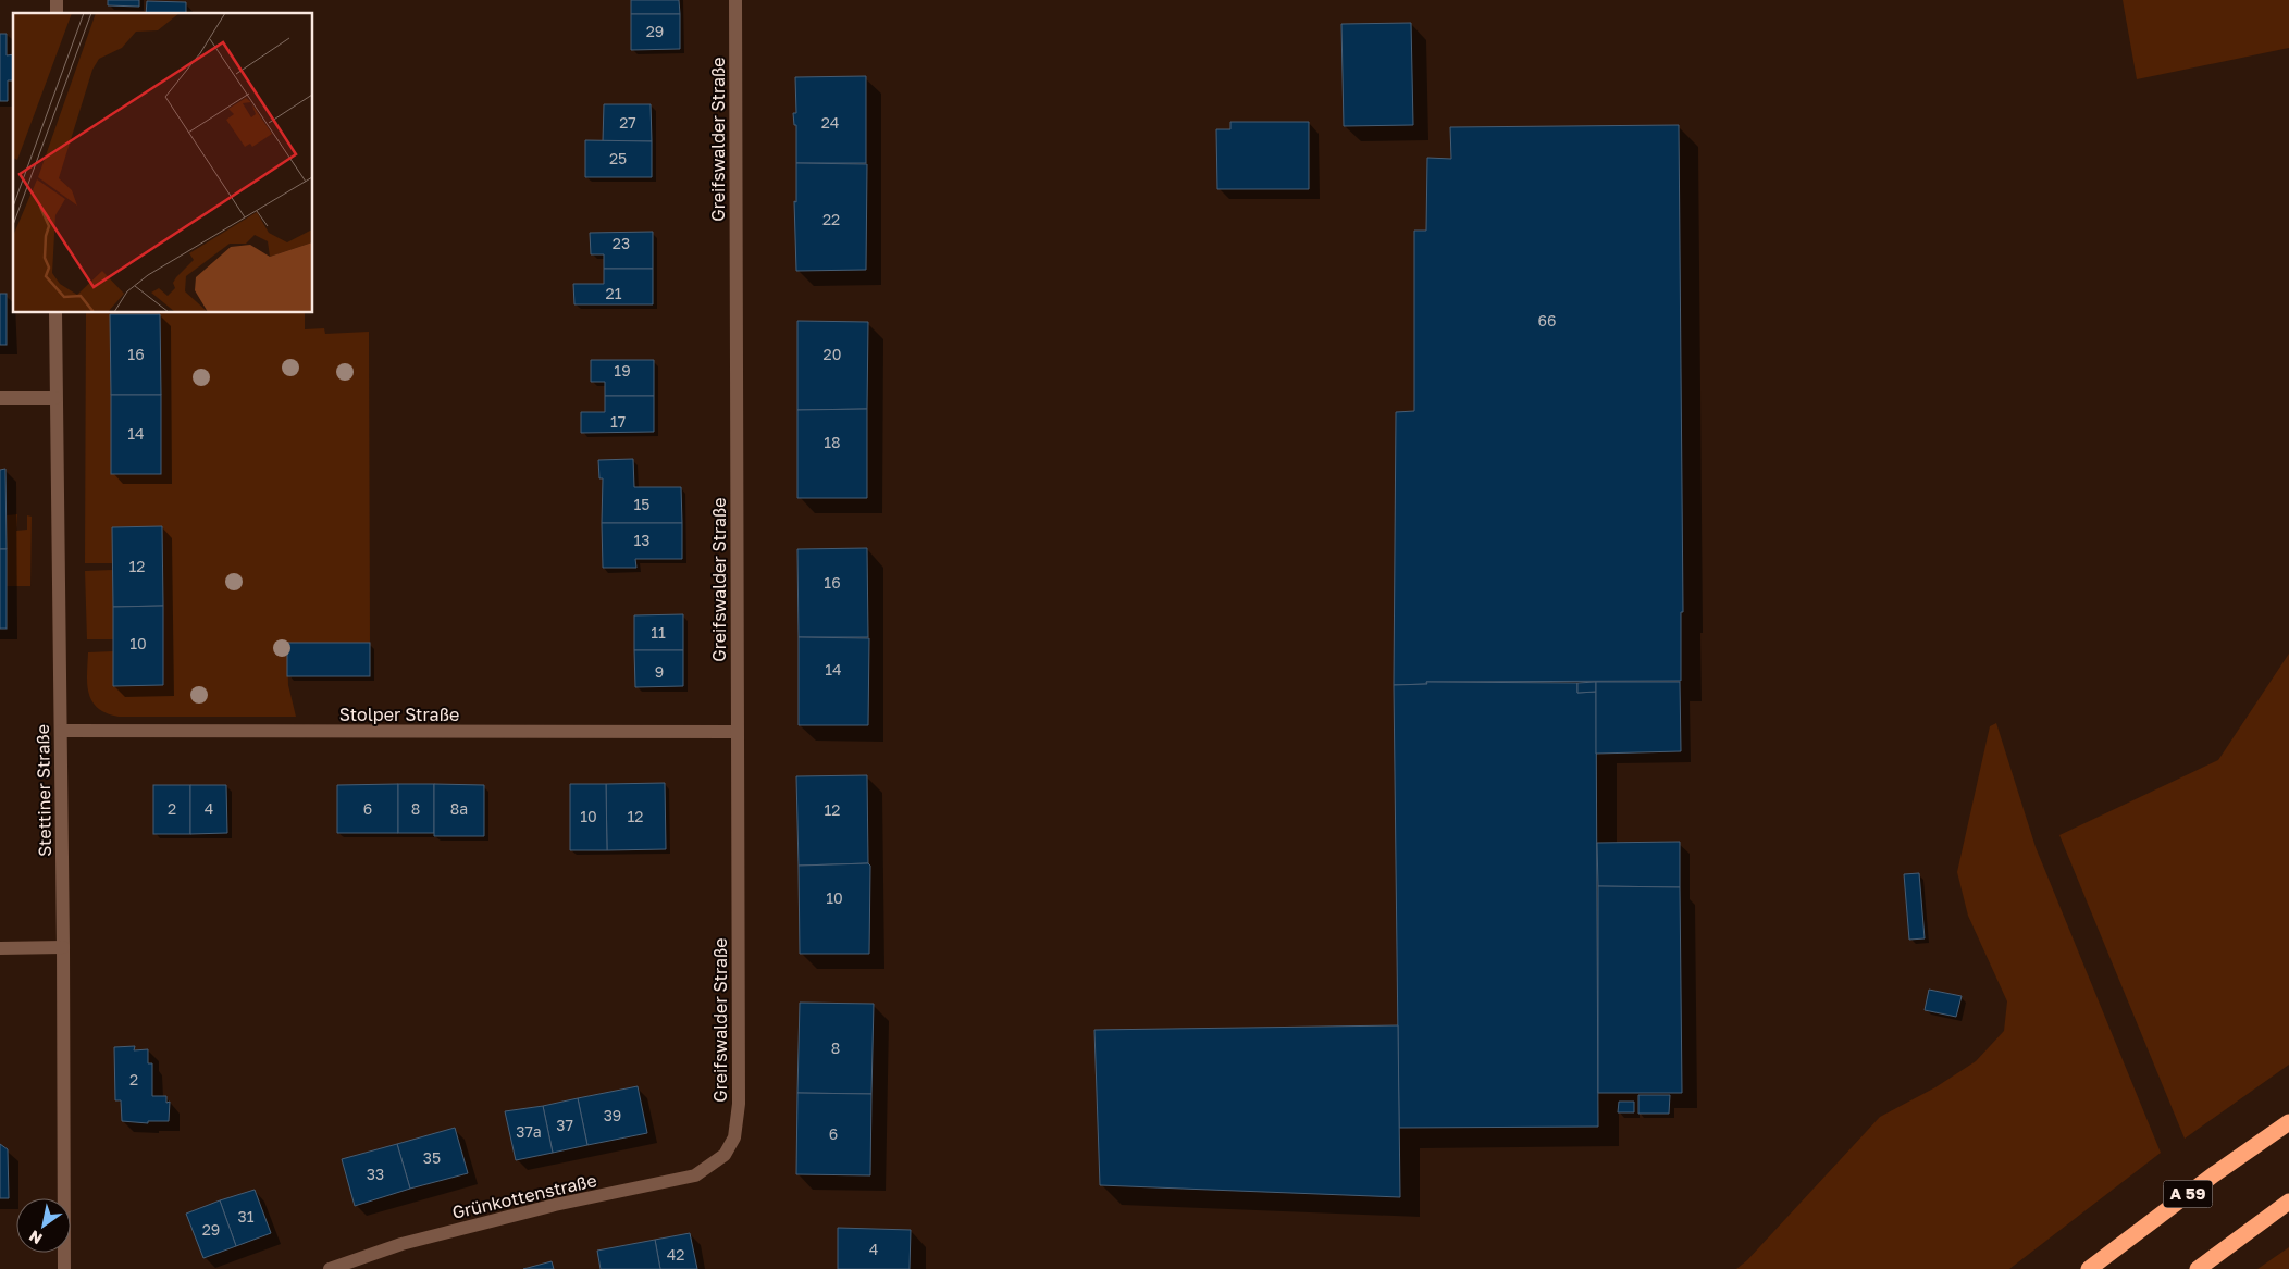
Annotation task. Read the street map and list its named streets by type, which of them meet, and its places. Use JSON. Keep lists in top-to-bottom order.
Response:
{
  "streets": {
    "highway": ["A 59"],
    "street": [
      "Greifswalder Straße",
      "Stolper Straße",
      "Stettiner Straße",
      "Grünkottenstraße"
    ]
  },
  "crossings": [
    ["Greifswalder Straße", "Stolper Straße"],
    ["Greifswalder Straße", "Grünkottenstraße"],
    ["Stolper Straße", "Stettiner Straße"]
  ],
  "house_numbers": [
    "29",
    "27",
    "24",
    "25",
    "22",
    "23",
    "21",
    "66",
    "16",
    "20",
    "19",
    "17",
    "14",
    "18",
    "15",
    "13",
    "12",
    "16",
    "11",
    "10",
    "14",
    "9",
    "2",
    "4",
    "6",
    "8",
    "8a",
    "12",
    "10",
    "12",
    "10",
    "8",
    "2",
    "39",
    "37",
    "37a",
    "6",
    "35",
    "33",
    "31",
    "29",
    "4",
    "42"
  ],
  "north": "bottom left"
}
